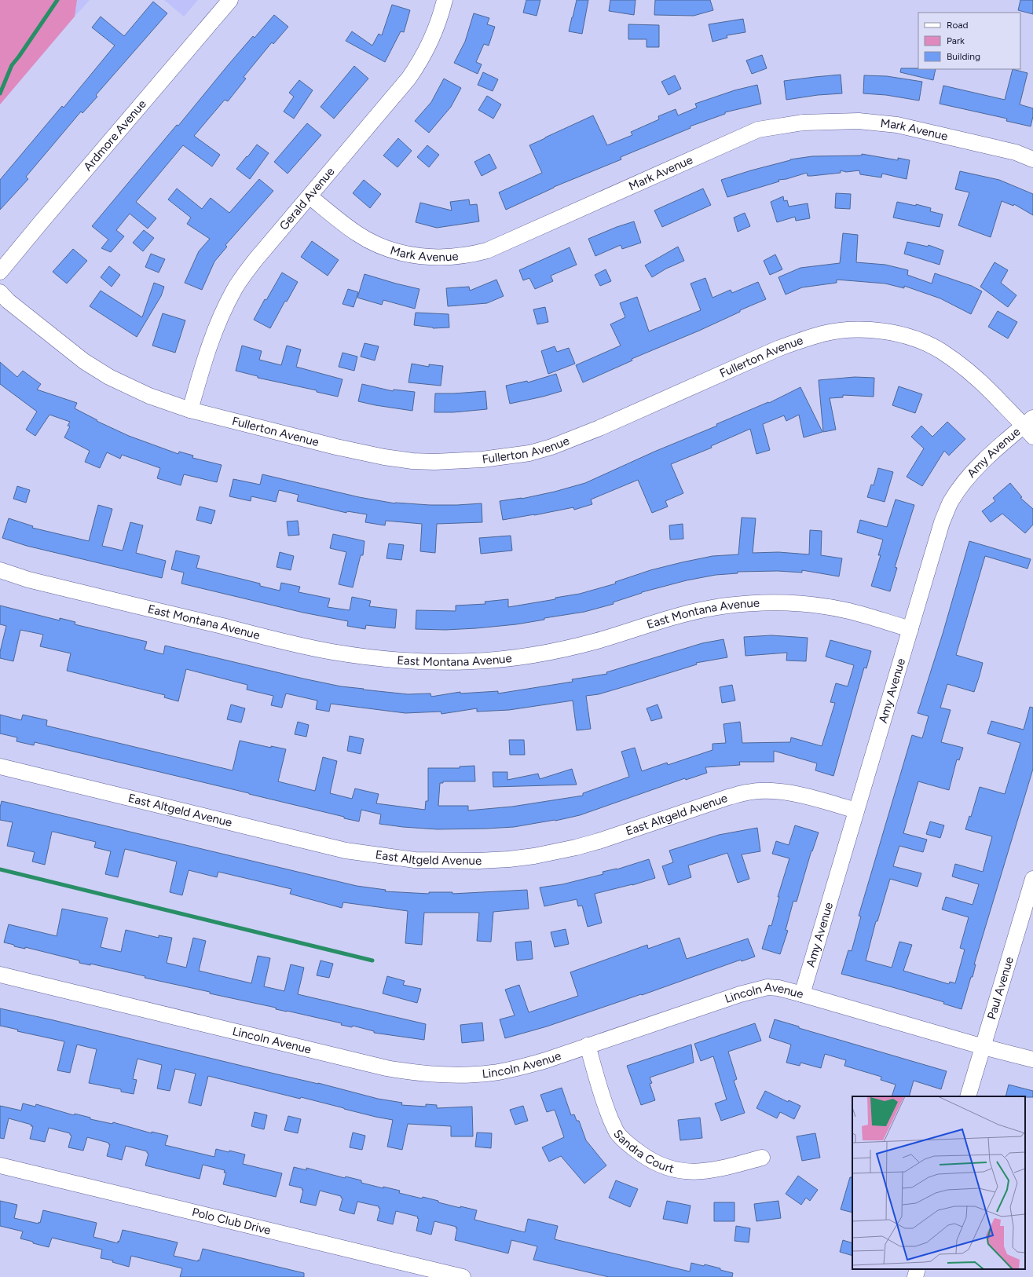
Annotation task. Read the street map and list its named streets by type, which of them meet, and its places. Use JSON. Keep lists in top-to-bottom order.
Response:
{
  "streets": {
    "street": [
      "Mark Avenue",
      "Ardmore Avenue",
      "Gerald Avenue",
      "Fullerton Avenue",
      "Amy Avenue",
      "East Montana Avenue",
      "East Altgeld Avenue",
      "Paul Avenue",
      "Lincoln Avenue",
      "Sandra Court",
      "Polo Club Drive"
    ]
  },
  "crossings": [
    ["Mark Avenue", "Gerald Avenue"],
    ["Gerald Avenue", "Fullerton Avenue"],
    ["Fullerton Avenue", "Amy Avenue"],
    ["Amy Avenue", "East Montana Avenue"],
    ["Amy Avenue", "East Altgeld Avenue"],
    ["Amy Avenue", "Lincoln Avenue"],
    ["Paul Avenue", "Lincoln Avenue"],
    ["Lincoln Avenue", "Sandra Court"]
  ],
  "legend": ["Road", "Park", "Building"]
}
